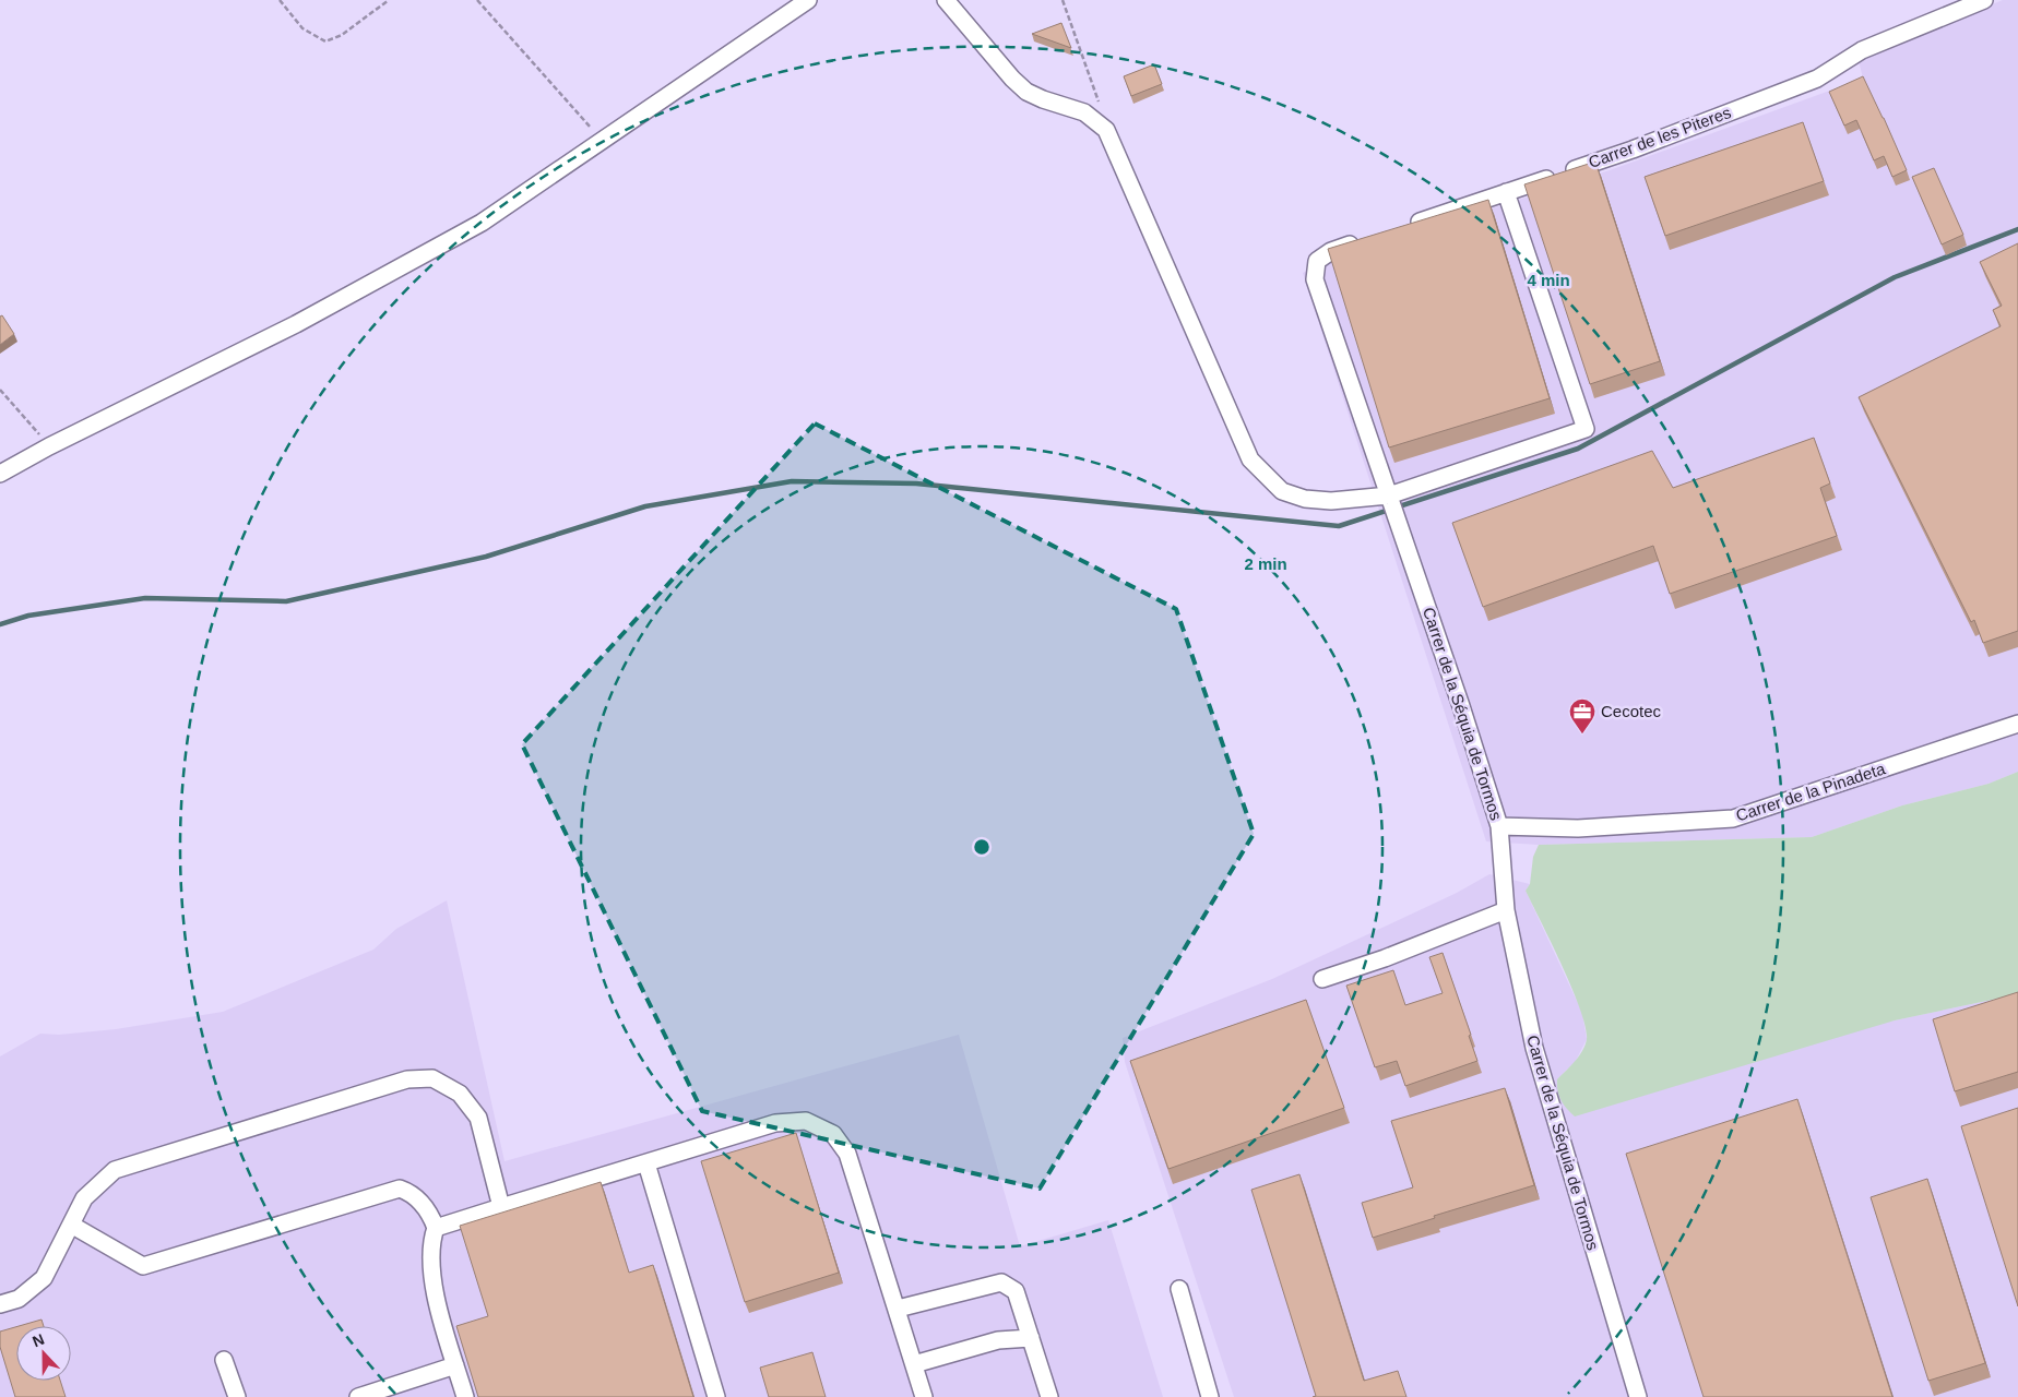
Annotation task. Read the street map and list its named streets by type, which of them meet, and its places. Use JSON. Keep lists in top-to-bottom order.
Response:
{
  "streets": {
    "street": ["Carrer de les Piteres", "Carrer de la Séquia de Tormos", "Carrer de la Pinadeta"]
  },
  "crossings": [
    ["Carrer de la Séquia de Tormos", "Carrer de la Pinadeta"]
  ],
  "places": {
    "office": ["Cecotec"]
  },
  "north": "top",
  "rings": ["4 min", "2 min"]
}
